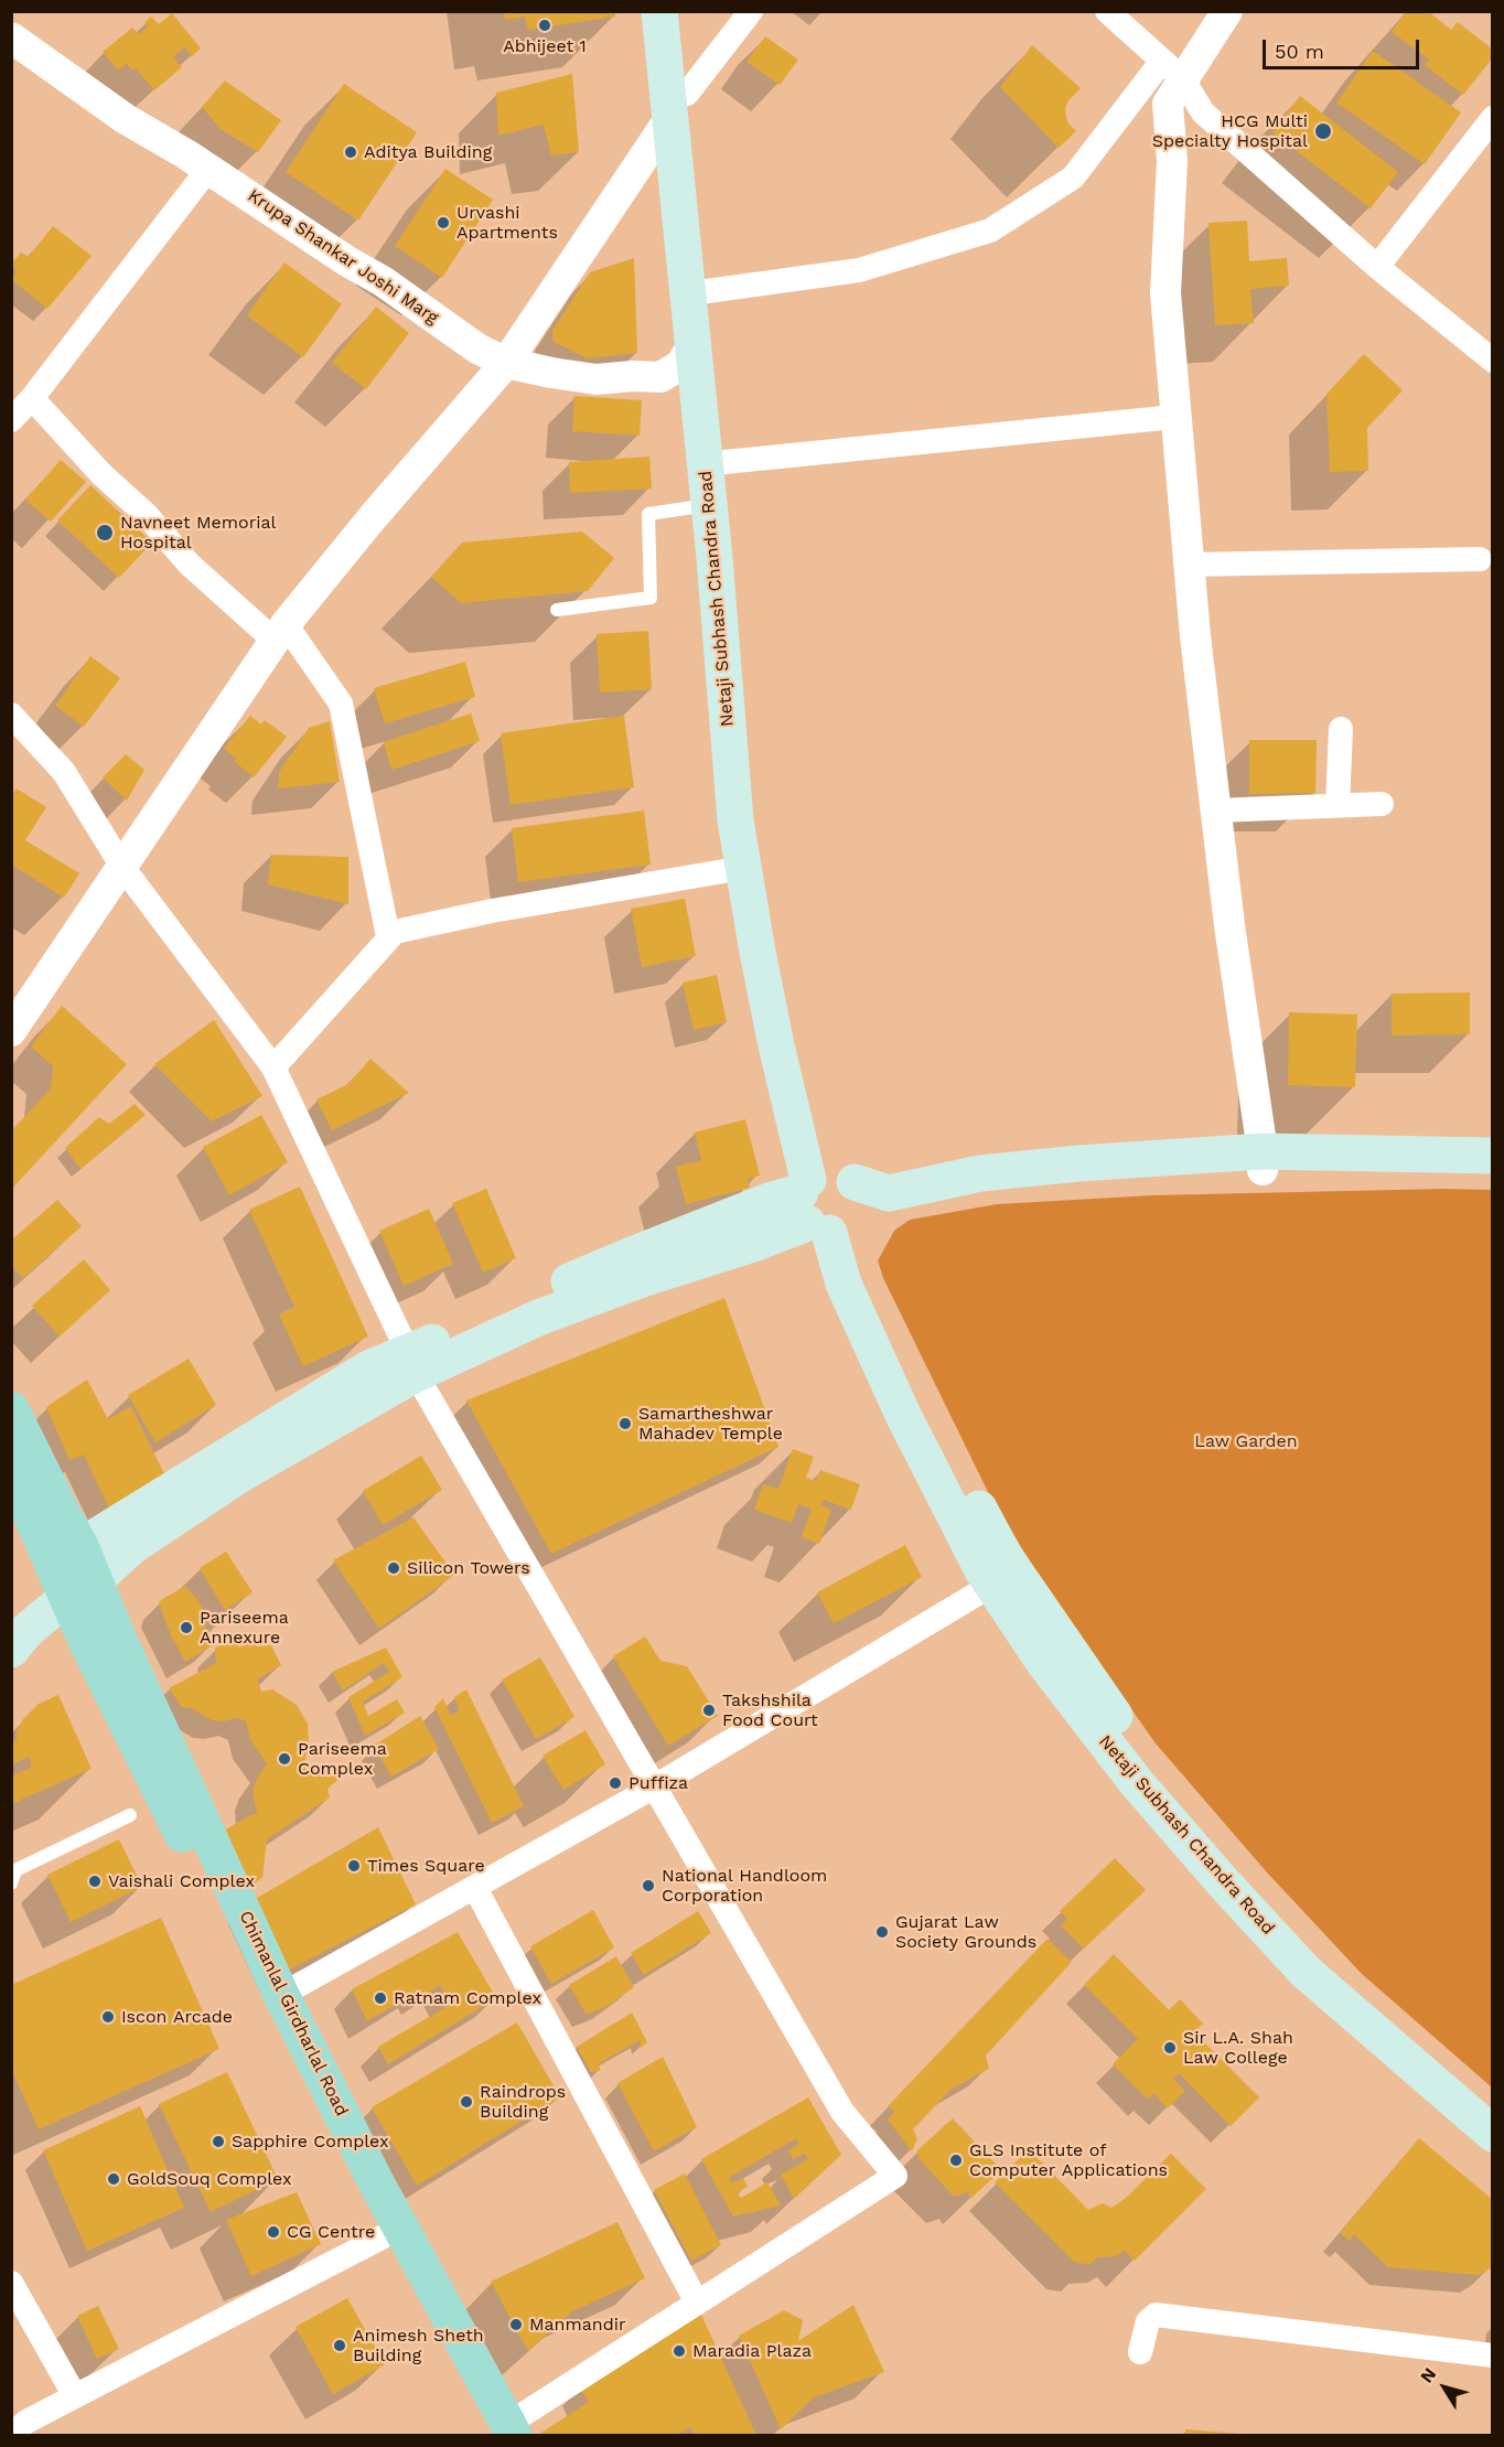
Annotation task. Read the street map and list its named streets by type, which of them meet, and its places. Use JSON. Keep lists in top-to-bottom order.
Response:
{
  "streets": {
    "main road": ["Netaji Subhash Chandra Road", "Chimanlal Girdharlal Road"],
    "street": ["Krupa Shankar Joshi Marg"]
  },
  "crossings": [
    ["Krupa Shankar Joshi Marg", "Netaji Subhash Chandra Road"]
  ],
  "parks": ["Law Garden"],
  "places": [
    "Abhijeet 1",
    "HCG Multi Specialty Hospital",
    "Aditya Building",
    "Urvashi Apartments",
    "Navneet Memorial Hospital",
    "Samartheshwar Mahadev Temple",
    "Silicon Towers",
    "Pariseema Annexure",
    "Takshshila Food Court",
    "Pariseema Complex",
    "Puffiza",
    "Times Square",
    "Vaishali Complex",
    "National Handloom Corporation",
    "Gujarat Law Society Grounds",
    "Ratnam Complex",
    "Iscon Arcade",
    "Sir L.A. Shah Law College",
    "Raindrops Building",
    "Sapphire Complex",
    "GLS Institute of Computer Applications",
    "GoldSouq Complex",
    "CG Centre",
    "Manmandir",
    "Animesh Sheth Building",
    "Maradia Plaza"
  ],
  "scale_bar": "50 m",
  "north": "top left"
}
